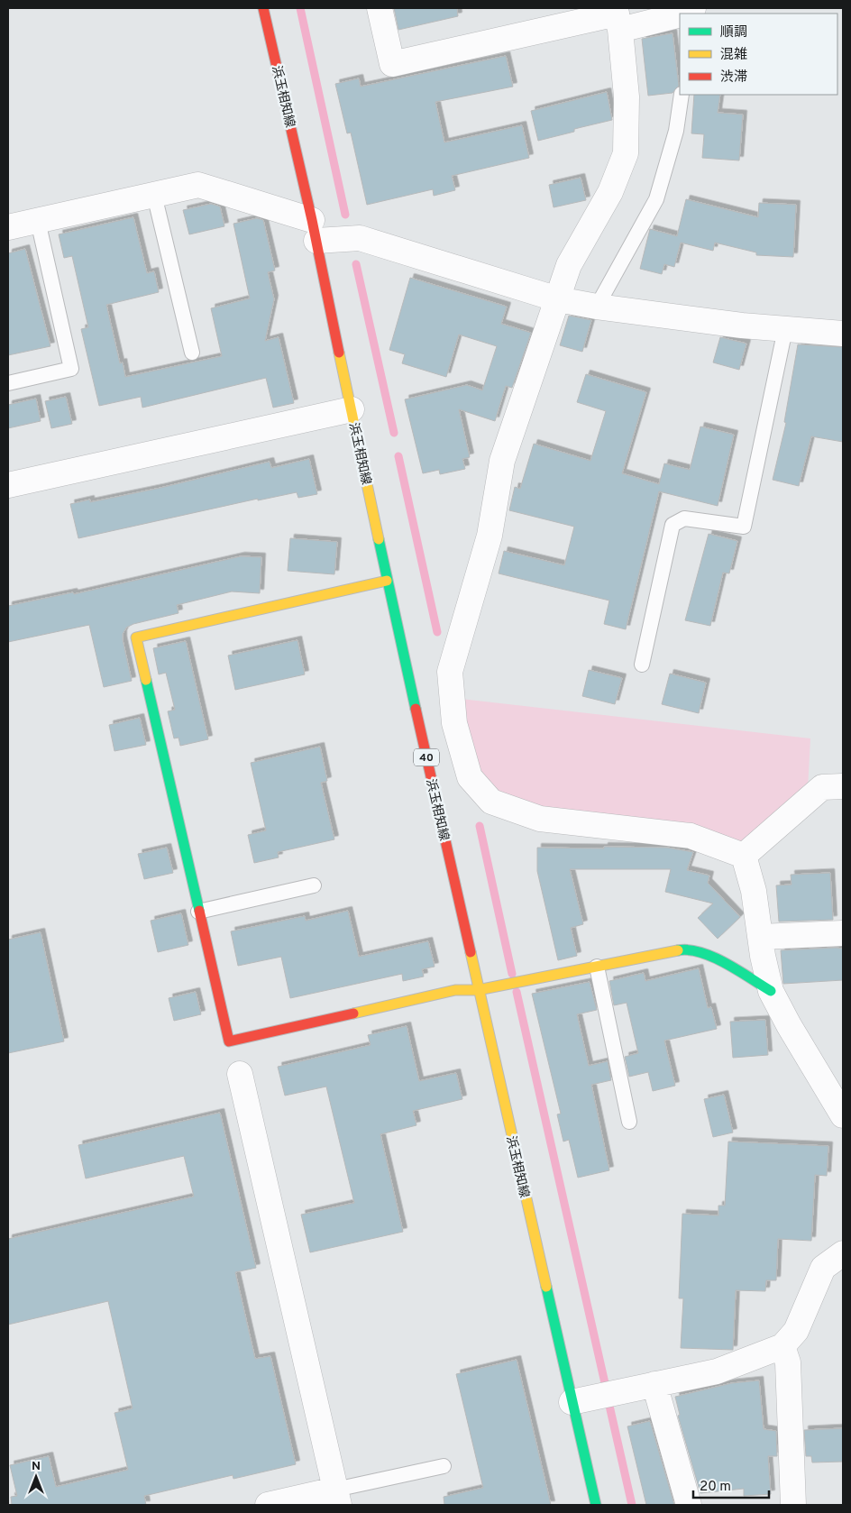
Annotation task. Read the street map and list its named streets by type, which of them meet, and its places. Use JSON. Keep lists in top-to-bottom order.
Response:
{
  "streets": {
    "main road": ["浜玉相知線", "40"]
  },
  "legend": ["順調", "混雑", "渋滞"],
  "scale_bar": "20 m",
  "north": "top"
}
